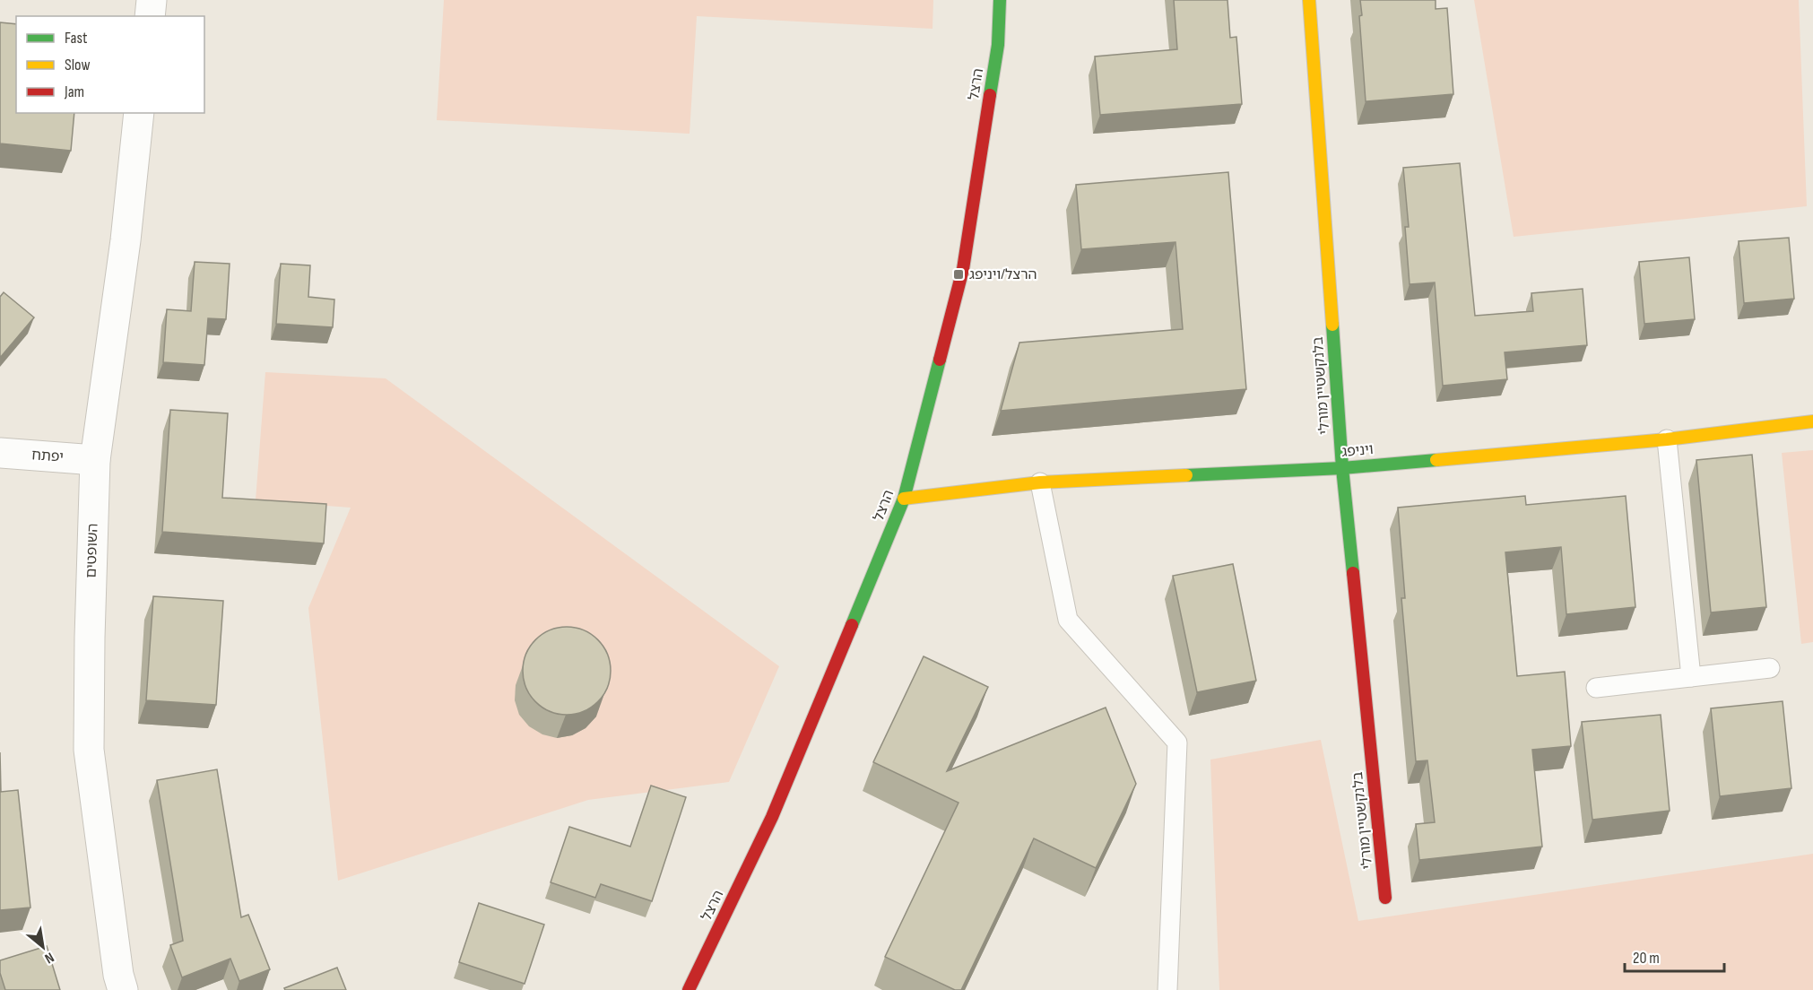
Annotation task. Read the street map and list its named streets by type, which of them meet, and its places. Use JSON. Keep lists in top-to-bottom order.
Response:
{
  "streets": {
    "street": [
      "הרצל",
      "בלנקשטיין מורלי",
      "ויניפג",
      "יפתח",
      "השופטים"
    ]
  },
  "crossings": [
    ["הרצל", "ויניפג"],
    ["בלנקשטיין מורלי", "ויניפג"],
    ["יפתח", "השופטים"]
  ],
  "places": {
    "transit": ["הרצל/ויניפג"]
  },
  "legend": ["Fast", "Slow", "Jam"],
  "scale_bar": "20 m",
  "north": "bottom right"
}
